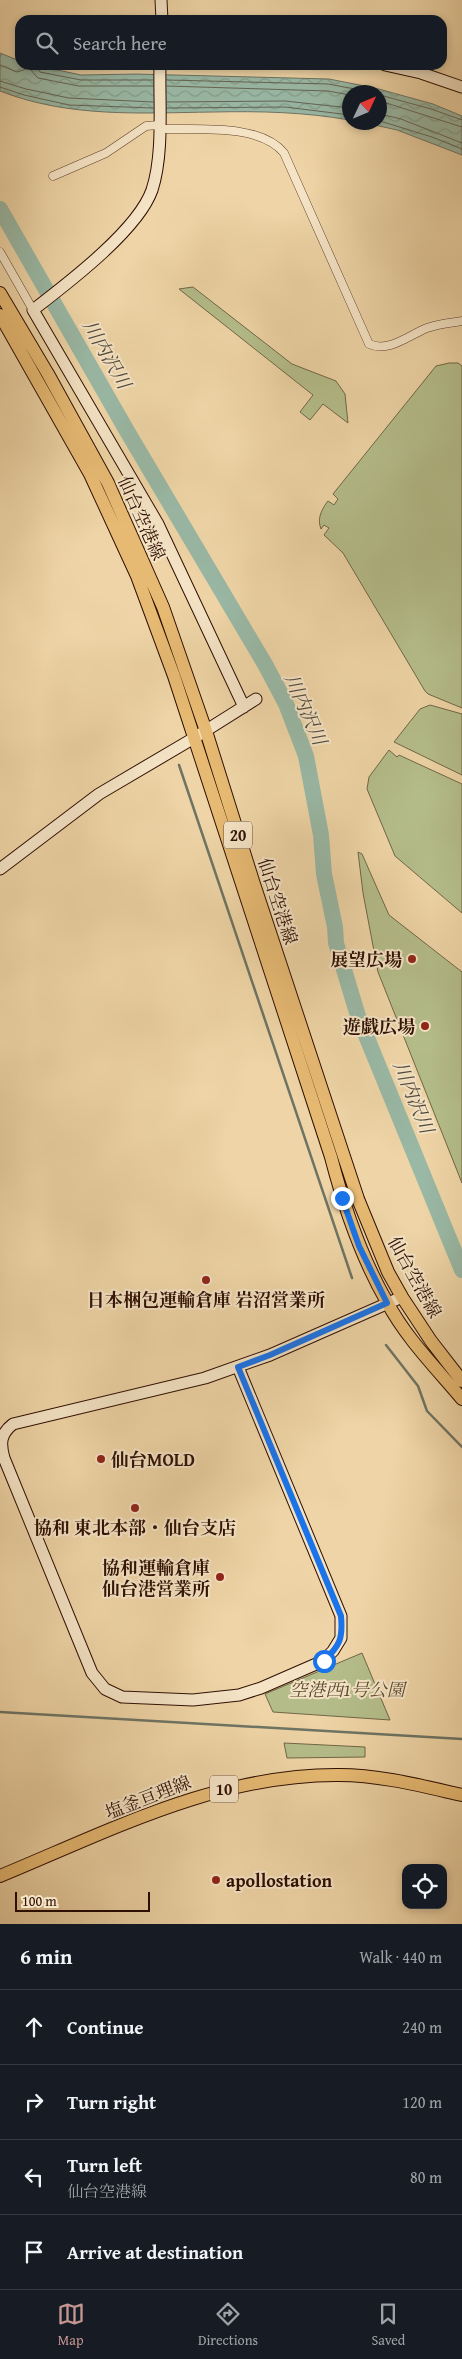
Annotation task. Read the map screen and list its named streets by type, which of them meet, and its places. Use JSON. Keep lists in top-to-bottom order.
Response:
{
  "streets": {
    "main road": [
      "仙台空港線",
      "20",
      "10",
      "塩釜亘理線"
    ]
  },
  "water": ["川内沢川"],
  "parks": ["空港西1号公園"],
  "places": [
    "展望広場",
    "遊戯広場",
    "日本梱包運輸倉庫 岩沼営業所",
    "仙台MOLD",
    "協和 東北本部・仙台支店",
    "協和運輸倉庫 仙台港営業所",
    "apollostation"
  ],
  "scale_bar": "100 m",
  "north": "top right",
  "page": {
    "search": "Search here",
    "scale": "100 m",
    "heading": ["6 min", "Walk · 440 m"],
    "list": [
      ["Continue", "240 m"],
      ["Turn right", "120 m"],
      ["Turn left", "仙台空港線", "80 m"],
      "Arrive at destination"
    ],
    "nav": ["Map", "Directions", "Saved"]
  }
}
